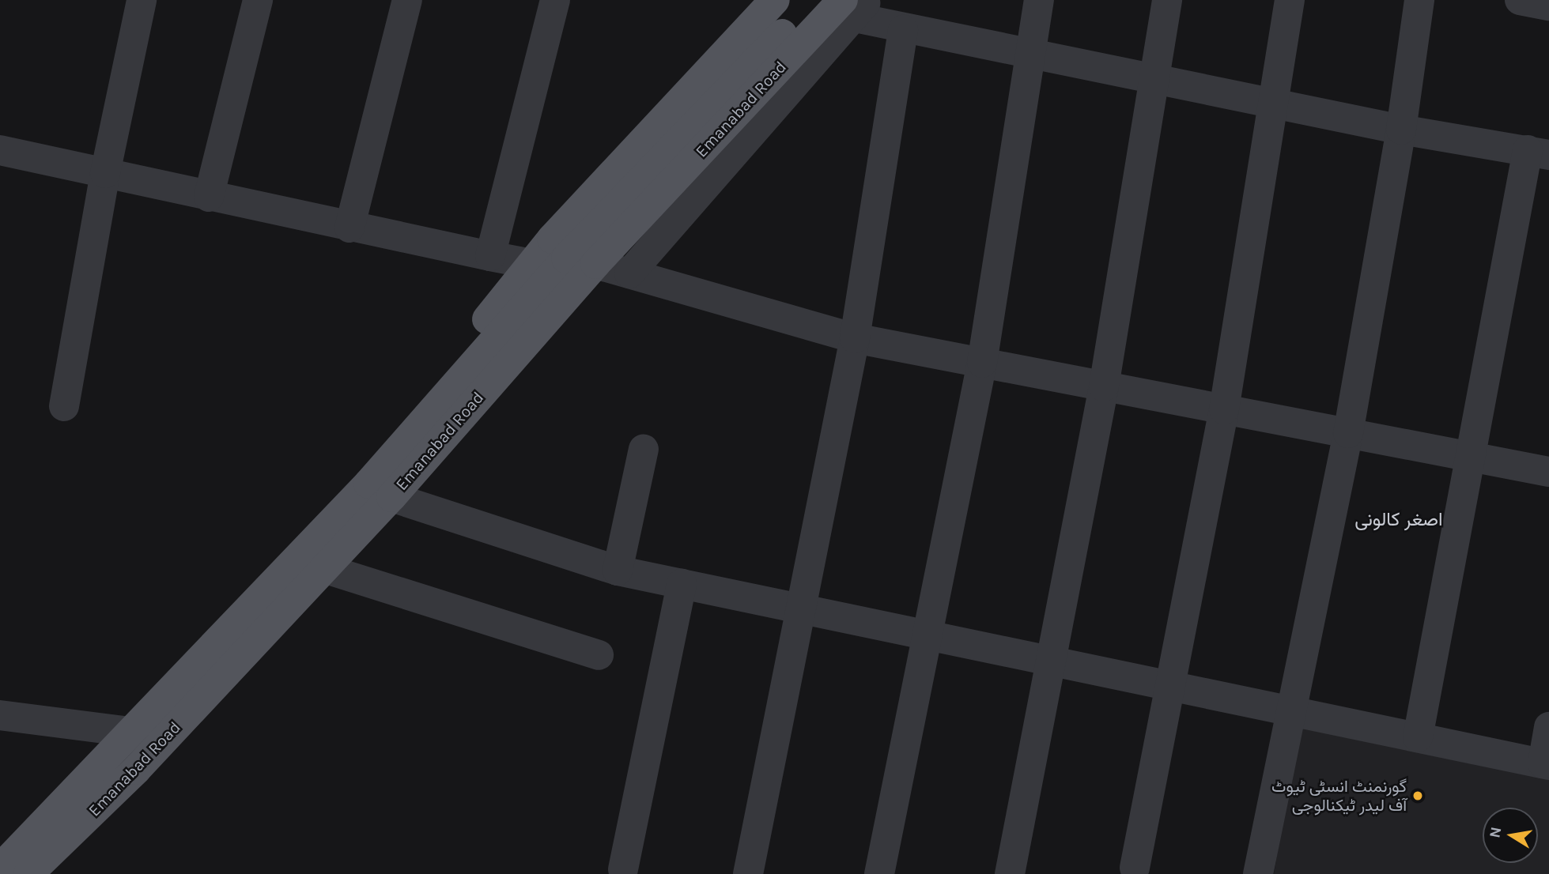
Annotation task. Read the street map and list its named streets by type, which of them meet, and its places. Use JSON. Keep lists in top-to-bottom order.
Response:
{
  "streets": {
    "main road": ["Emanabad Road"]
  },
  "districts": ["اصغر کالونی"],
  "places": ["گورنمنٹ انسٹی ٹیوٹ آف لیدر ٹیکنالوجی"],
  "north": "left"
}
